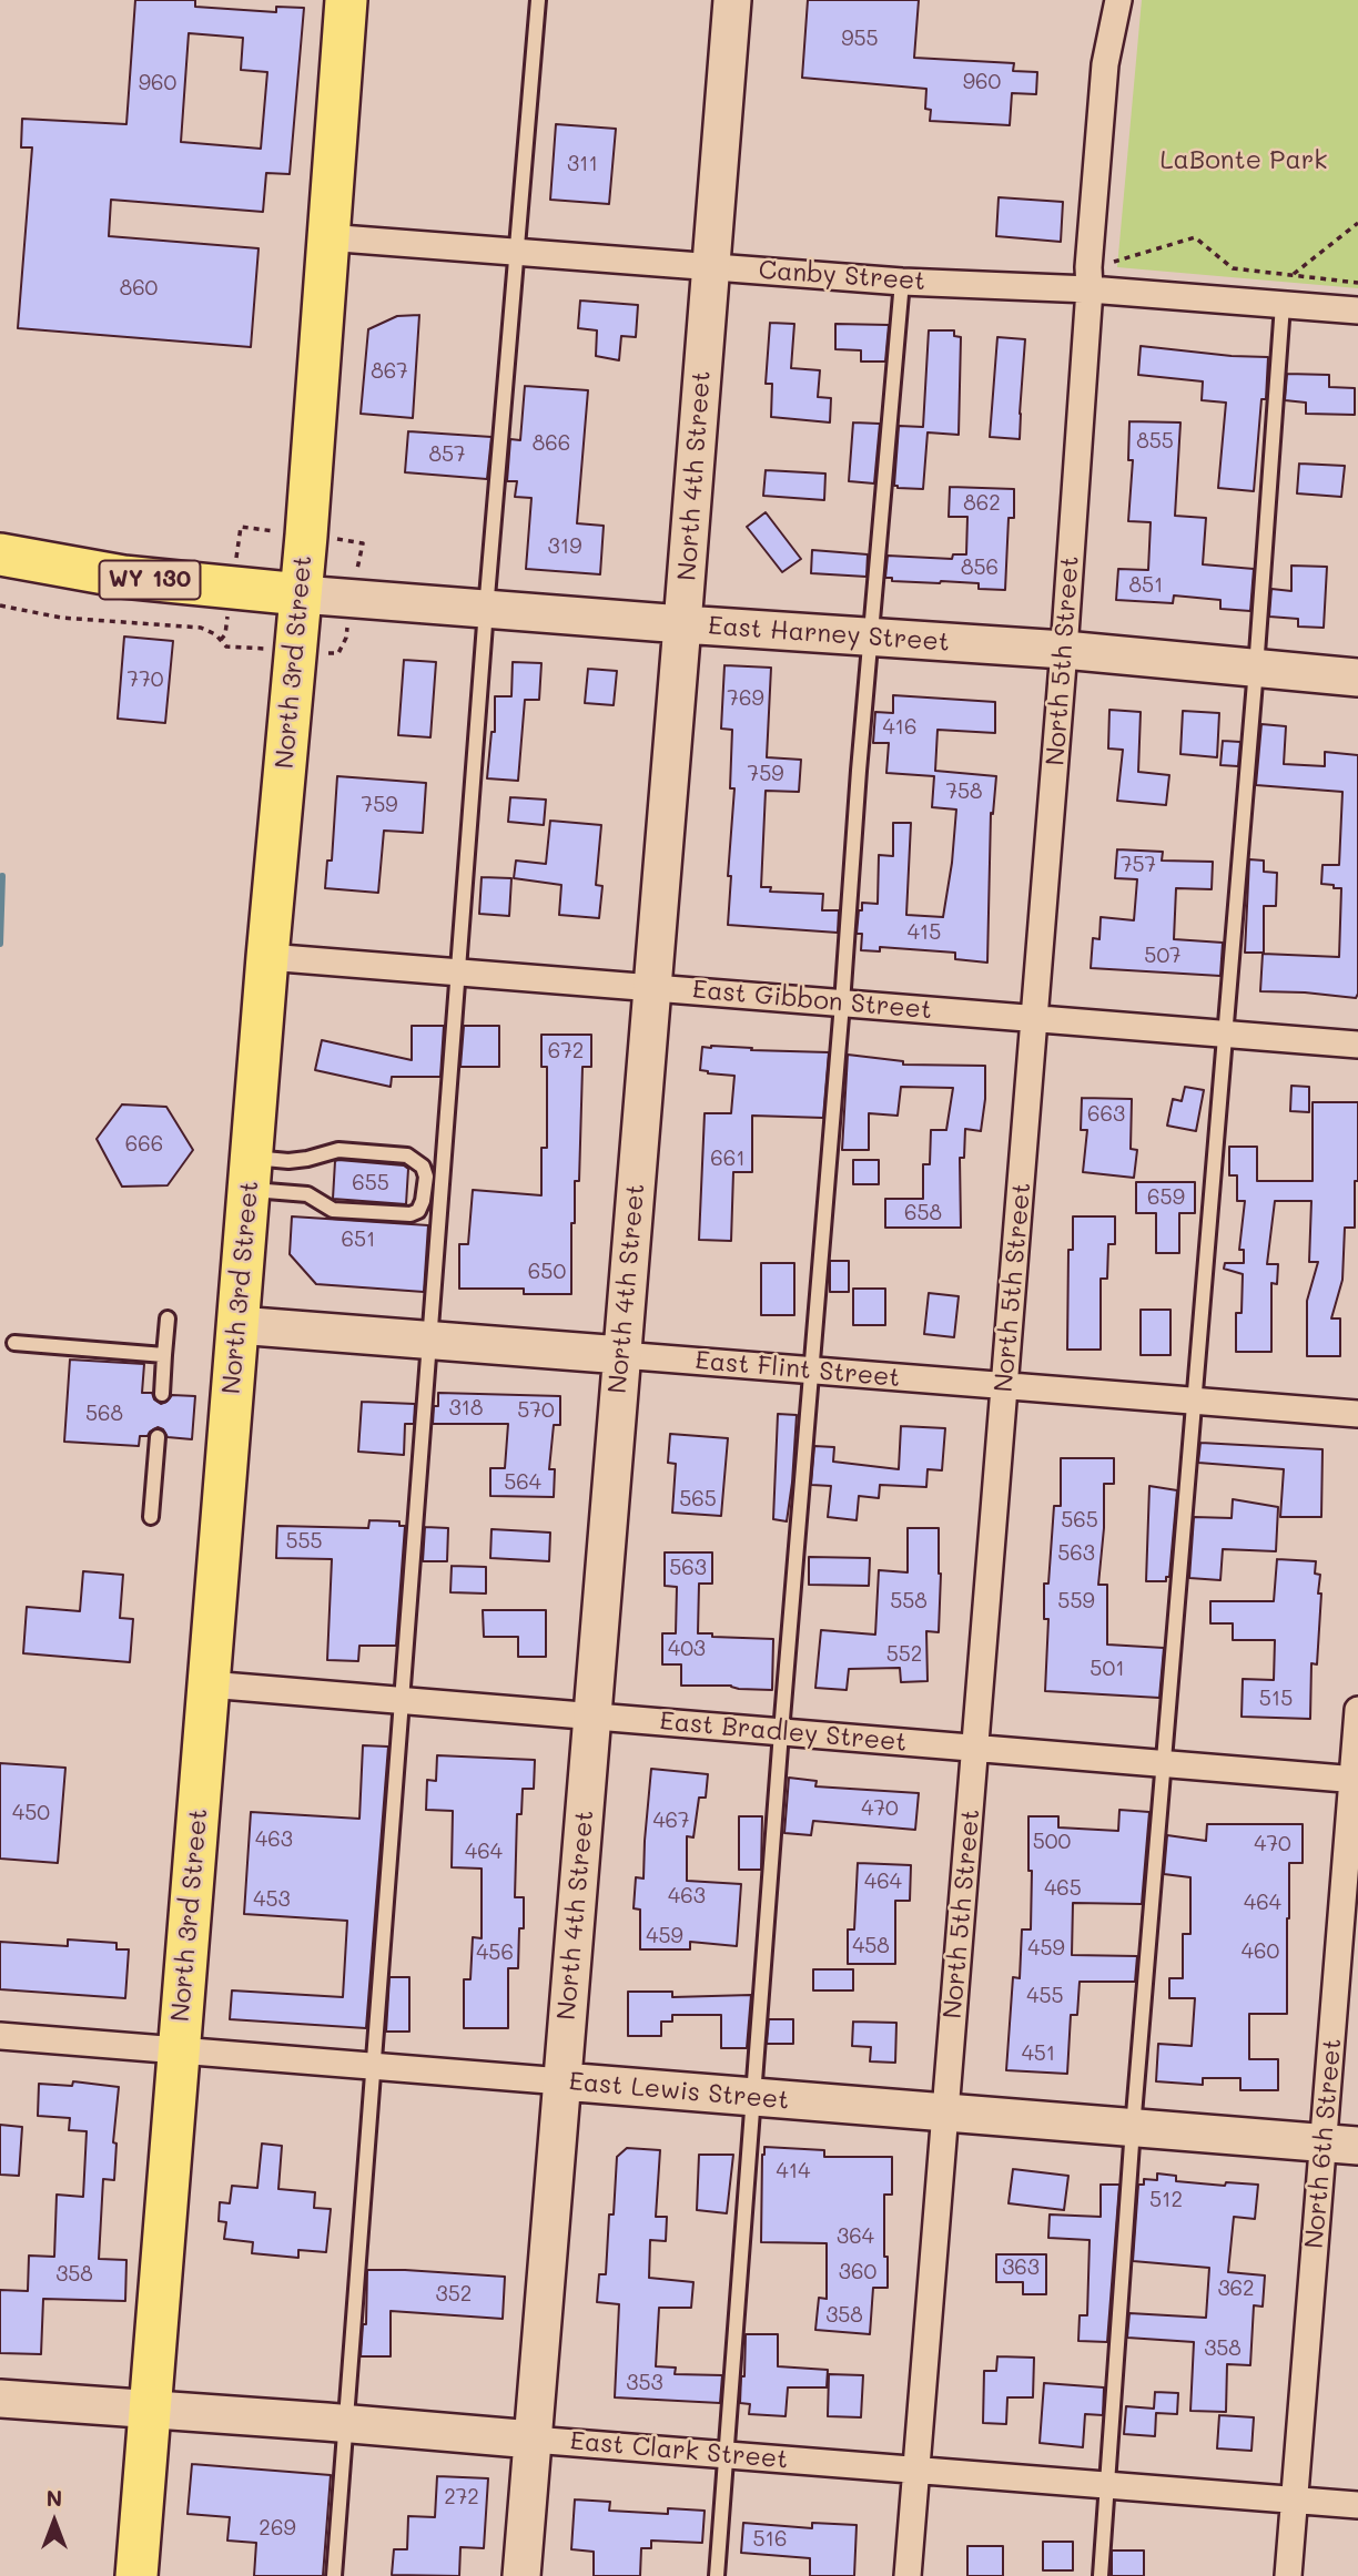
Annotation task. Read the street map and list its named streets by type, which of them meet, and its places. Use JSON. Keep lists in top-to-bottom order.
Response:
{
  "streets": {
    "main road": ["WY 130", "North 3rd Street"],
    "street": [
      "Canby Street",
      "North 4th Street",
      "East Harney Street",
      "North 5th Street",
      "East Gibbon Street",
      "East Flint Street",
      "East Bradley Street",
      "East Lewis Street",
      "North 6th Street",
      "East Clark Street"
    ]
  },
  "crossings": [
    ["Canby Street", "North 4th Street"],
    ["Canby Street", "North 5th Street"],
    ["Canby Street", "North 3rd Street"],
    ["North 4th Street", "East Harney Street"],
    ["North 4th Street", "East Gibbon Street"],
    ["North 4th Street", "East Flint Street"],
    ["North 4th Street", "East Bradley Street"],
    ["North 4th Street", "East Lewis Street"],
    ["North 4th Street", "East Clark Street"],
    ["WY 130", "East Harney Street"],
    ["WY 130", "North 3rd Street"],
    ["East Harney Street", "North 5th Street"],
    ["East Harney Street", "North 3rd Street"],
    ["North 5th Street", "East Gibbon Street"],
    ["North 5th Street", "East Flint Street"],
    ["North 5th Street", "East Bradley Street"],
    ["North 5th Street", "East Lewis Street"],
    ["North 5th Street", "East Clark Street"],
    ["North 3rd Street", "East Gibbon Street"],
    ["North 3rd Street", "East Flint Street"],
    ["North 3rd Street", "East Bradley Street"],
    ["North 3rd Street", "East Lewis Street"],
    ["North 3rd Street", "East Clark Street"],
    ["East Bradley Street", "North 6th Street"],
    ["East Lewis Street", "North 6th Street"],
    ["North 6th Street", "East Clark Street"]
  ],
  "parks": ["LaBonte Park"],
  "house_numbers": [
    "955",
    "960",
    "960",
    "311",
    "860",
    "867",
    "855",
    "866",
    "857",
    "862",
    "319",
    "856",
    "851",
    "770",
    "769",
    "416",
    "759",
    "758",
    "759",
    "757",
    "415",
    "507",
    "672",
    "663",
    "666",
    "661",
    "655",
    "659",
    "658",
    "651",
    "650",
    "318",
    "570",
    "568",
    "564",
    "565",
    "565",
    "555",
    "563",
    "563",
    "558",
    "559",
    "403",
    "552",
    "501",
    "515",
    "470",
    "450",
    "467",
    "463",
    "500",
    "470",
    "464",
    "464",
    "465",
    "463",
    "453",
    "464",
    "459",
    "458",
    "459",
    "460",
    "456",
    "455",
    "451",
    "414",
    "512",
    "364",
    "363",
    "360",
    "358",
    "362",
    "352",
    "358",
    "358",
    "353",
    "272",
    "269",
    "516"
  ],
  "north": "top"
}
